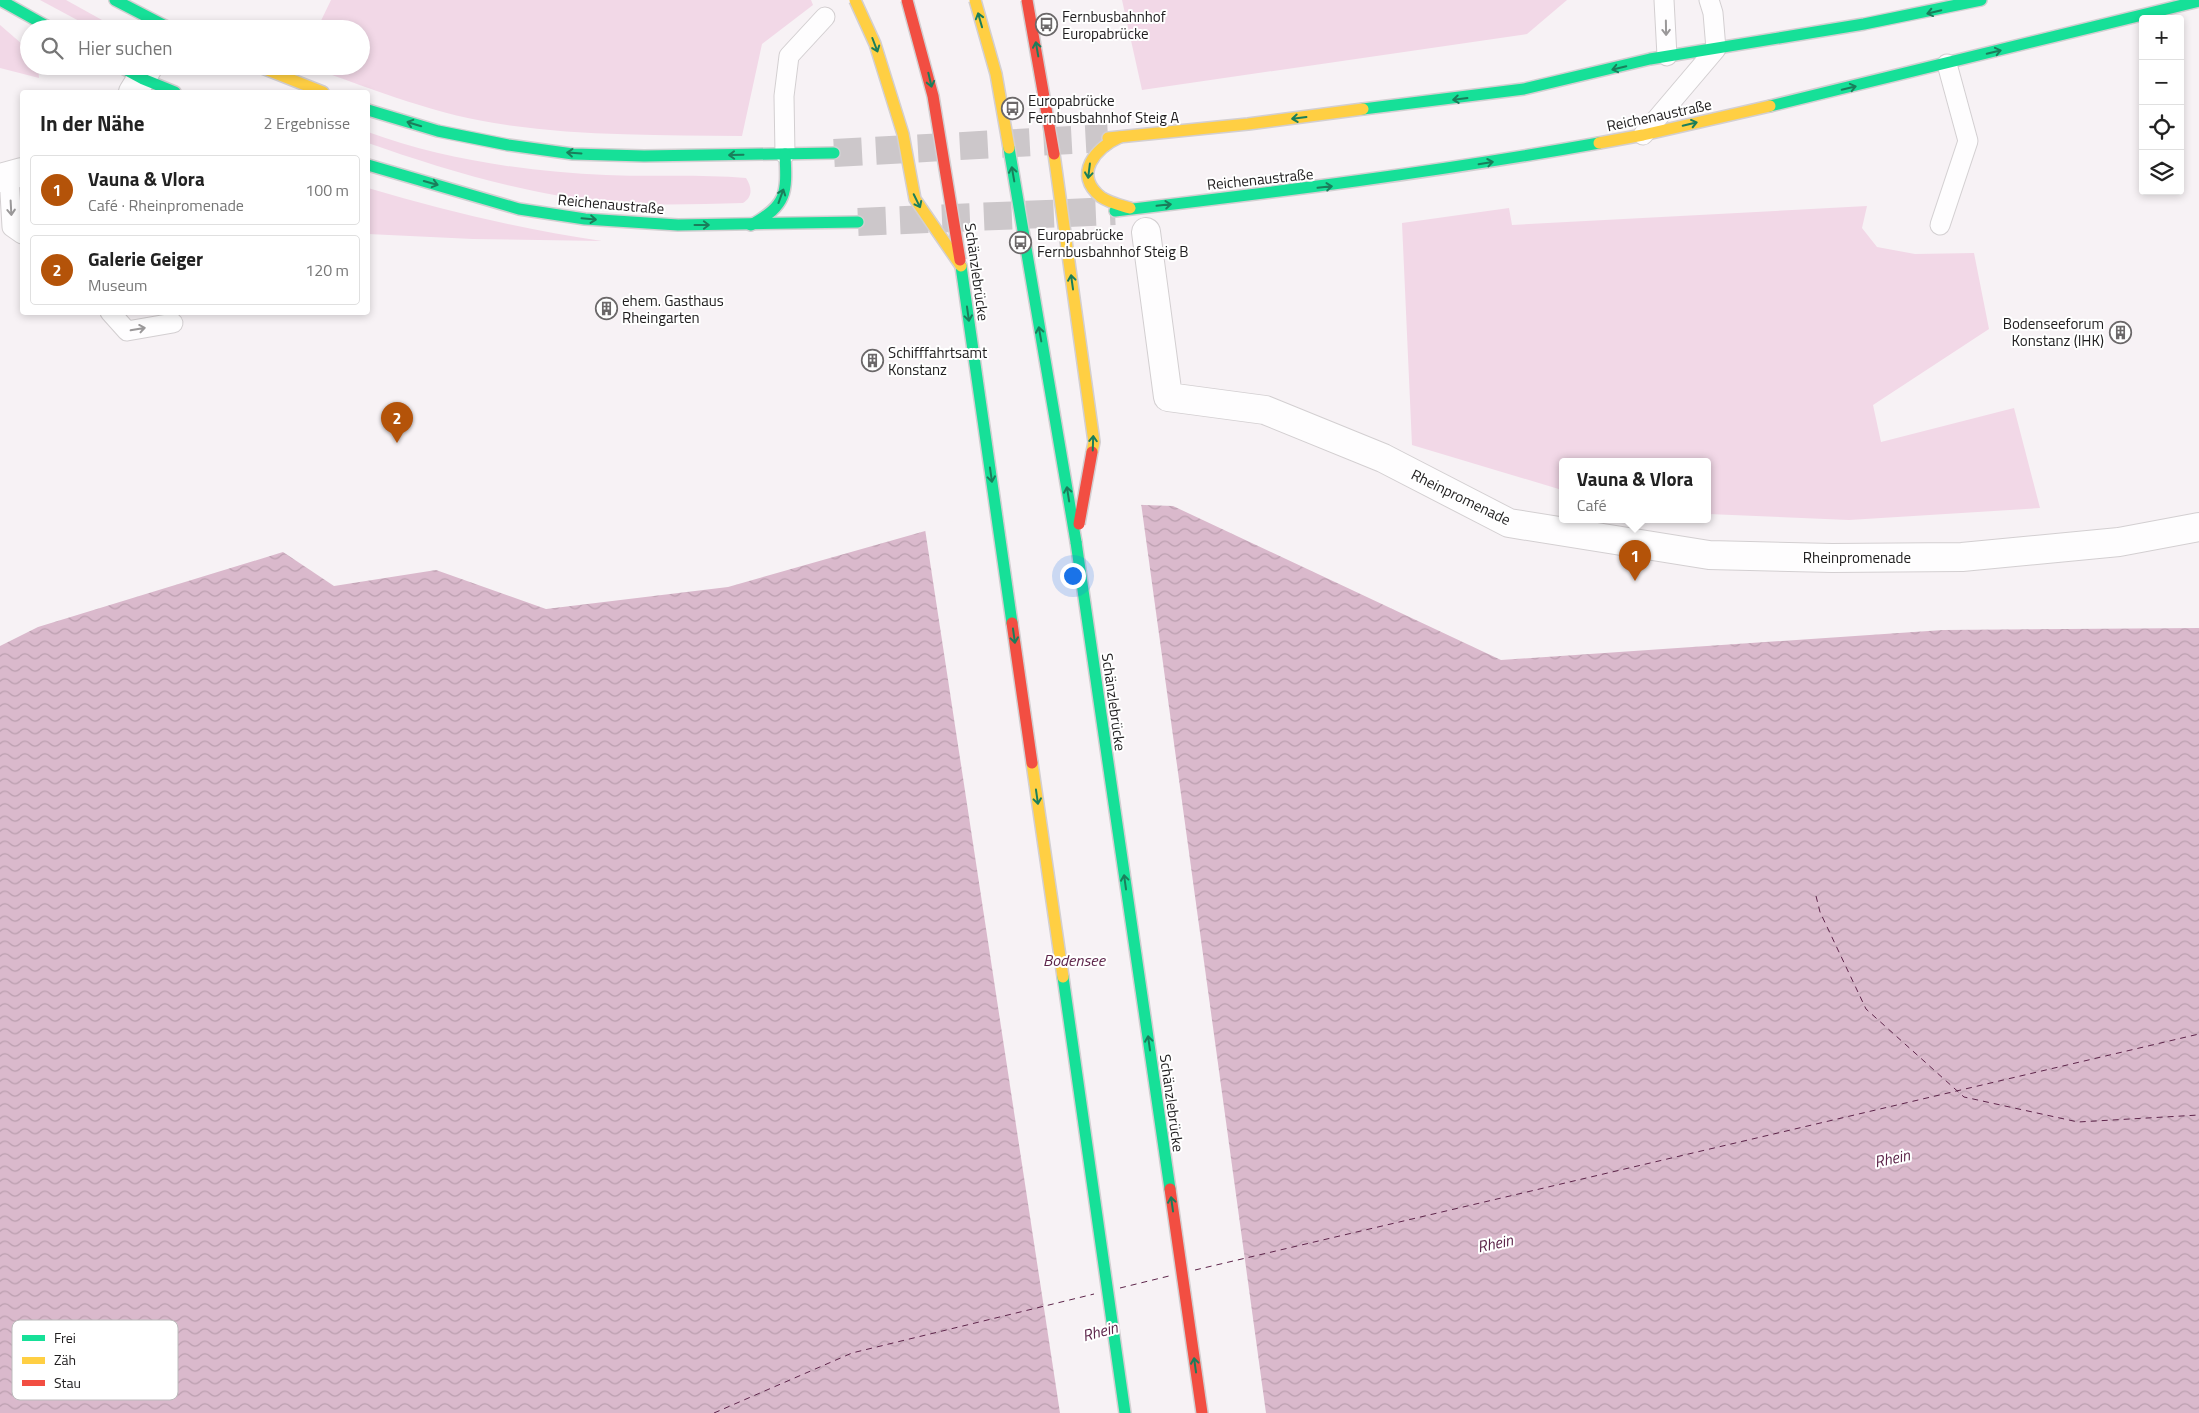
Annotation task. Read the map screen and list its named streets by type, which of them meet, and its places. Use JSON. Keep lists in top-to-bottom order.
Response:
{
  "streets": {
    "main road": ["Reichenaustraße", "Schänzlebrücke"],
    "street": ["Rheinpromenade"]
  },
  "water": ["Bodensee", "Rhein"],
  "places": {
    "bus stop": ["Fernbusbahnhof Europabrücke", "Europabrücke Fernbusbahnhof Steig A", "Europabrücke Fernbusbahnhof Steig B"],
    "building": ["ehem. Gasthaus Rheingarten", "Bodenseeforum Konstanz (IHK)", "Schifffahrtsamt Konstanz"]
  },
  "legend": ["Frei", "Zäh", "Stau"],
  "page": {
    "map_buttons": ["+", "−"],
    "search": "Hier suchen",
    "heading": ["In der Nähe", "2 Ergebnisse"],
    "list": [
      {
        "mark": "1",
        "name": "Vauna & Vlora",
        "note": "Café · Rheinpromenade",
        "value": "100 m"
      },
      {
        "mark": "2",
        "name": "Galerie Geiger",
        "note": "Museum",
        "value": "120 m"
      }
    ],
    "pins": ["2", "1"],
    "popup": ["Vauna & Vlora", "Café"]
  }
}
